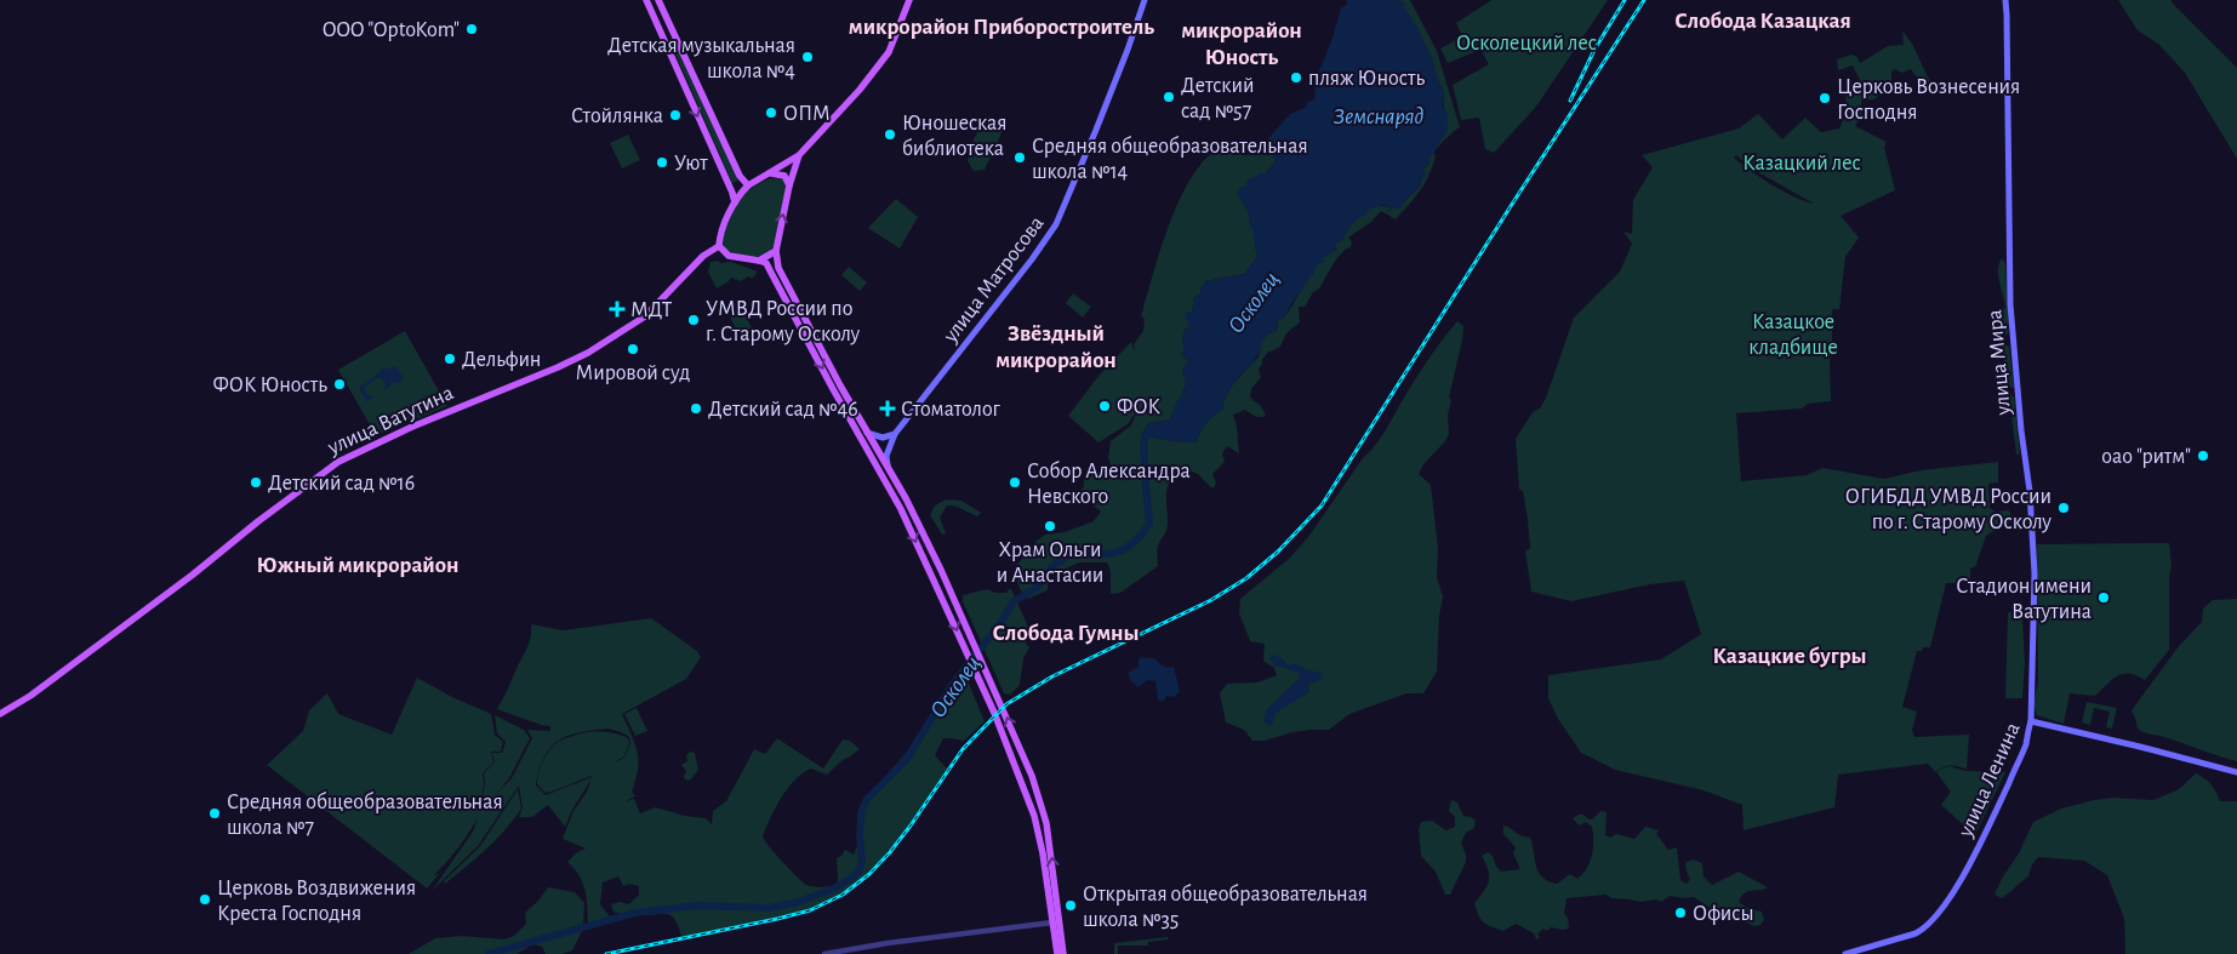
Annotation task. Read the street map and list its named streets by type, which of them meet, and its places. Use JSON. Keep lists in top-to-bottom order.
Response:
{
  "streets": {
    "main road": [
      "улица Матросова",
      "улица Мира",
      "улица Ватутина",
      "улица Ленина"
    ]
  },
  "crossings": [
    ["улица Мира", "улица Ленина"]
  ],
  "districts": [
    "Слобода Казацкая",
    "микрорайон Приборостроитель",
    "микрорайон Юность",
    "Звёздный микрорайон",
    "Южный микрорайон",
    "Слобода Гумны",
    "Казацкие бугры"
  ],
  "water": ["Земснаряд", "Осколец"],
  "parks": ["Осколецкий лес", "Казацкий лес", "Казацкое кладбище"],
  "places": {
    "other": [
      "OOO \"OptoKom\"",
      "Детская музыкальная школа №4",
      "пляж Юность",
      "Детский сад №57",
      "Церковь Вознесения Господня",
      "ОПМ",
      "Стойлянка",
      "Юношеская библиотека",
      "Средняя общеобразовательная школа №14",
      "Уют",
      "УМВД России по г. Старому Осколу",
      "Мировой суд",
      "Дельфин",
      "ФОК Юность",
      "ФОК",
      "Детский сад №46",
      "оао \"ритм\"",
      "Детский сад №16",
      "Собор Александра Невского",
      "ОГИБДД УМВД России по г. Старому Осколу",
      "Храм Ольги и Анастасии",
      "Стадион имени Ватутина",
      "Средняя общеобразовательная школа №7",
      "Церковь Воздвижения Креста Господня",
      "Открытая общеобразовательная школа №35",
      "Офисы"
    ],
    "health": ["МДТ", "Стоматолог"]
  }
}
